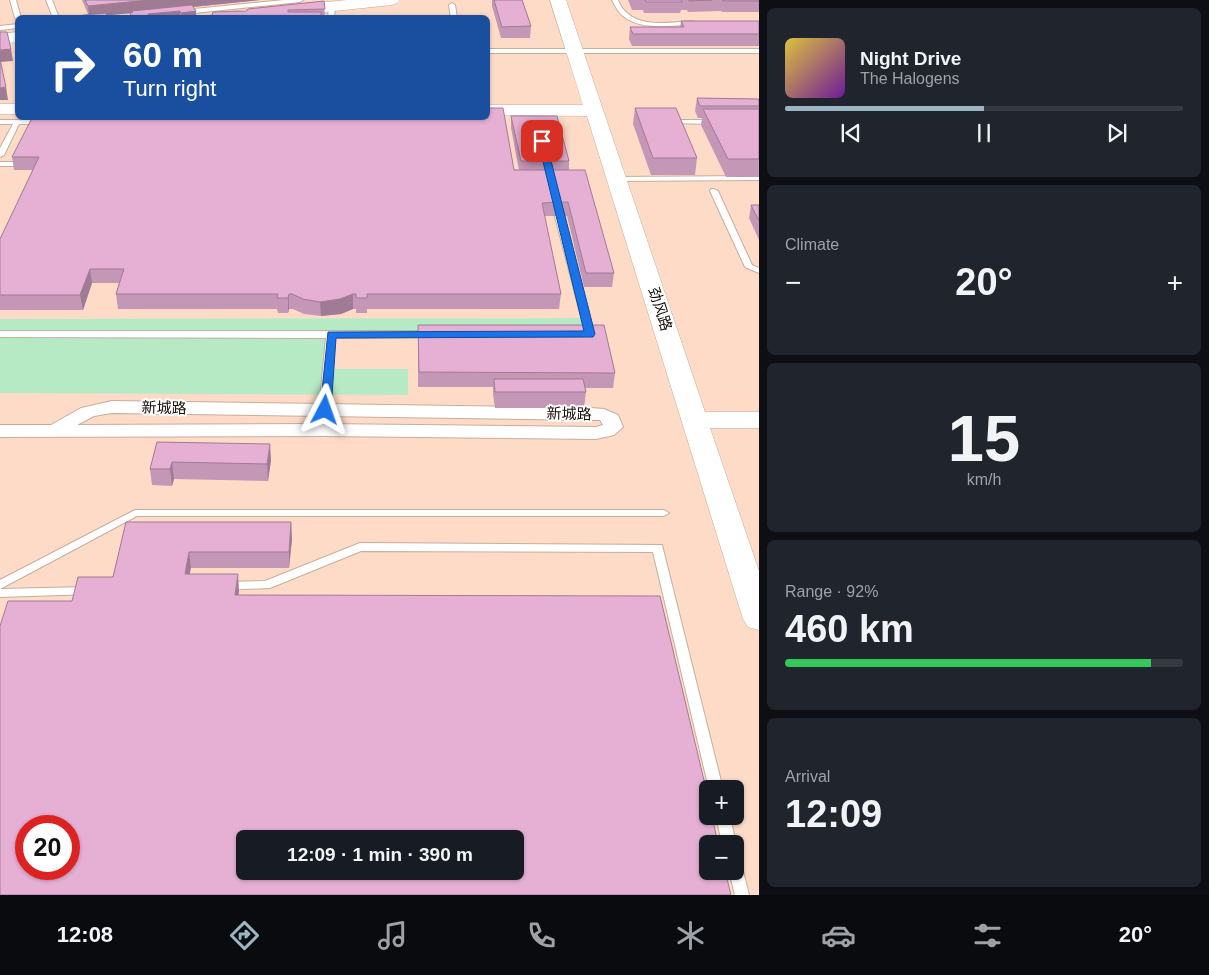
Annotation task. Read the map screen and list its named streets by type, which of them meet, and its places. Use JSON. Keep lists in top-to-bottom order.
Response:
{
  "streets": {
    "street": ["劲风路", "新城路"]
  },
  "page": {
    "turn": ["60 m", "Turn right"],
    "song": ["Night Drive", "The Halogens"],
    "tile": [
      "Climate",
      ["15", "km/h"],
      ["Range · 92%", "460 km"],
      ["Arrival", "12:09"]
    ],
    "heat": ["−", "20°", "+"],
    "map_buttons": ["+", "−"],
    "limit": "20",
    "trip": "12:09 · 1 min · 390 m",
    "tabs": ["12:08", "20°"]
  }
}
